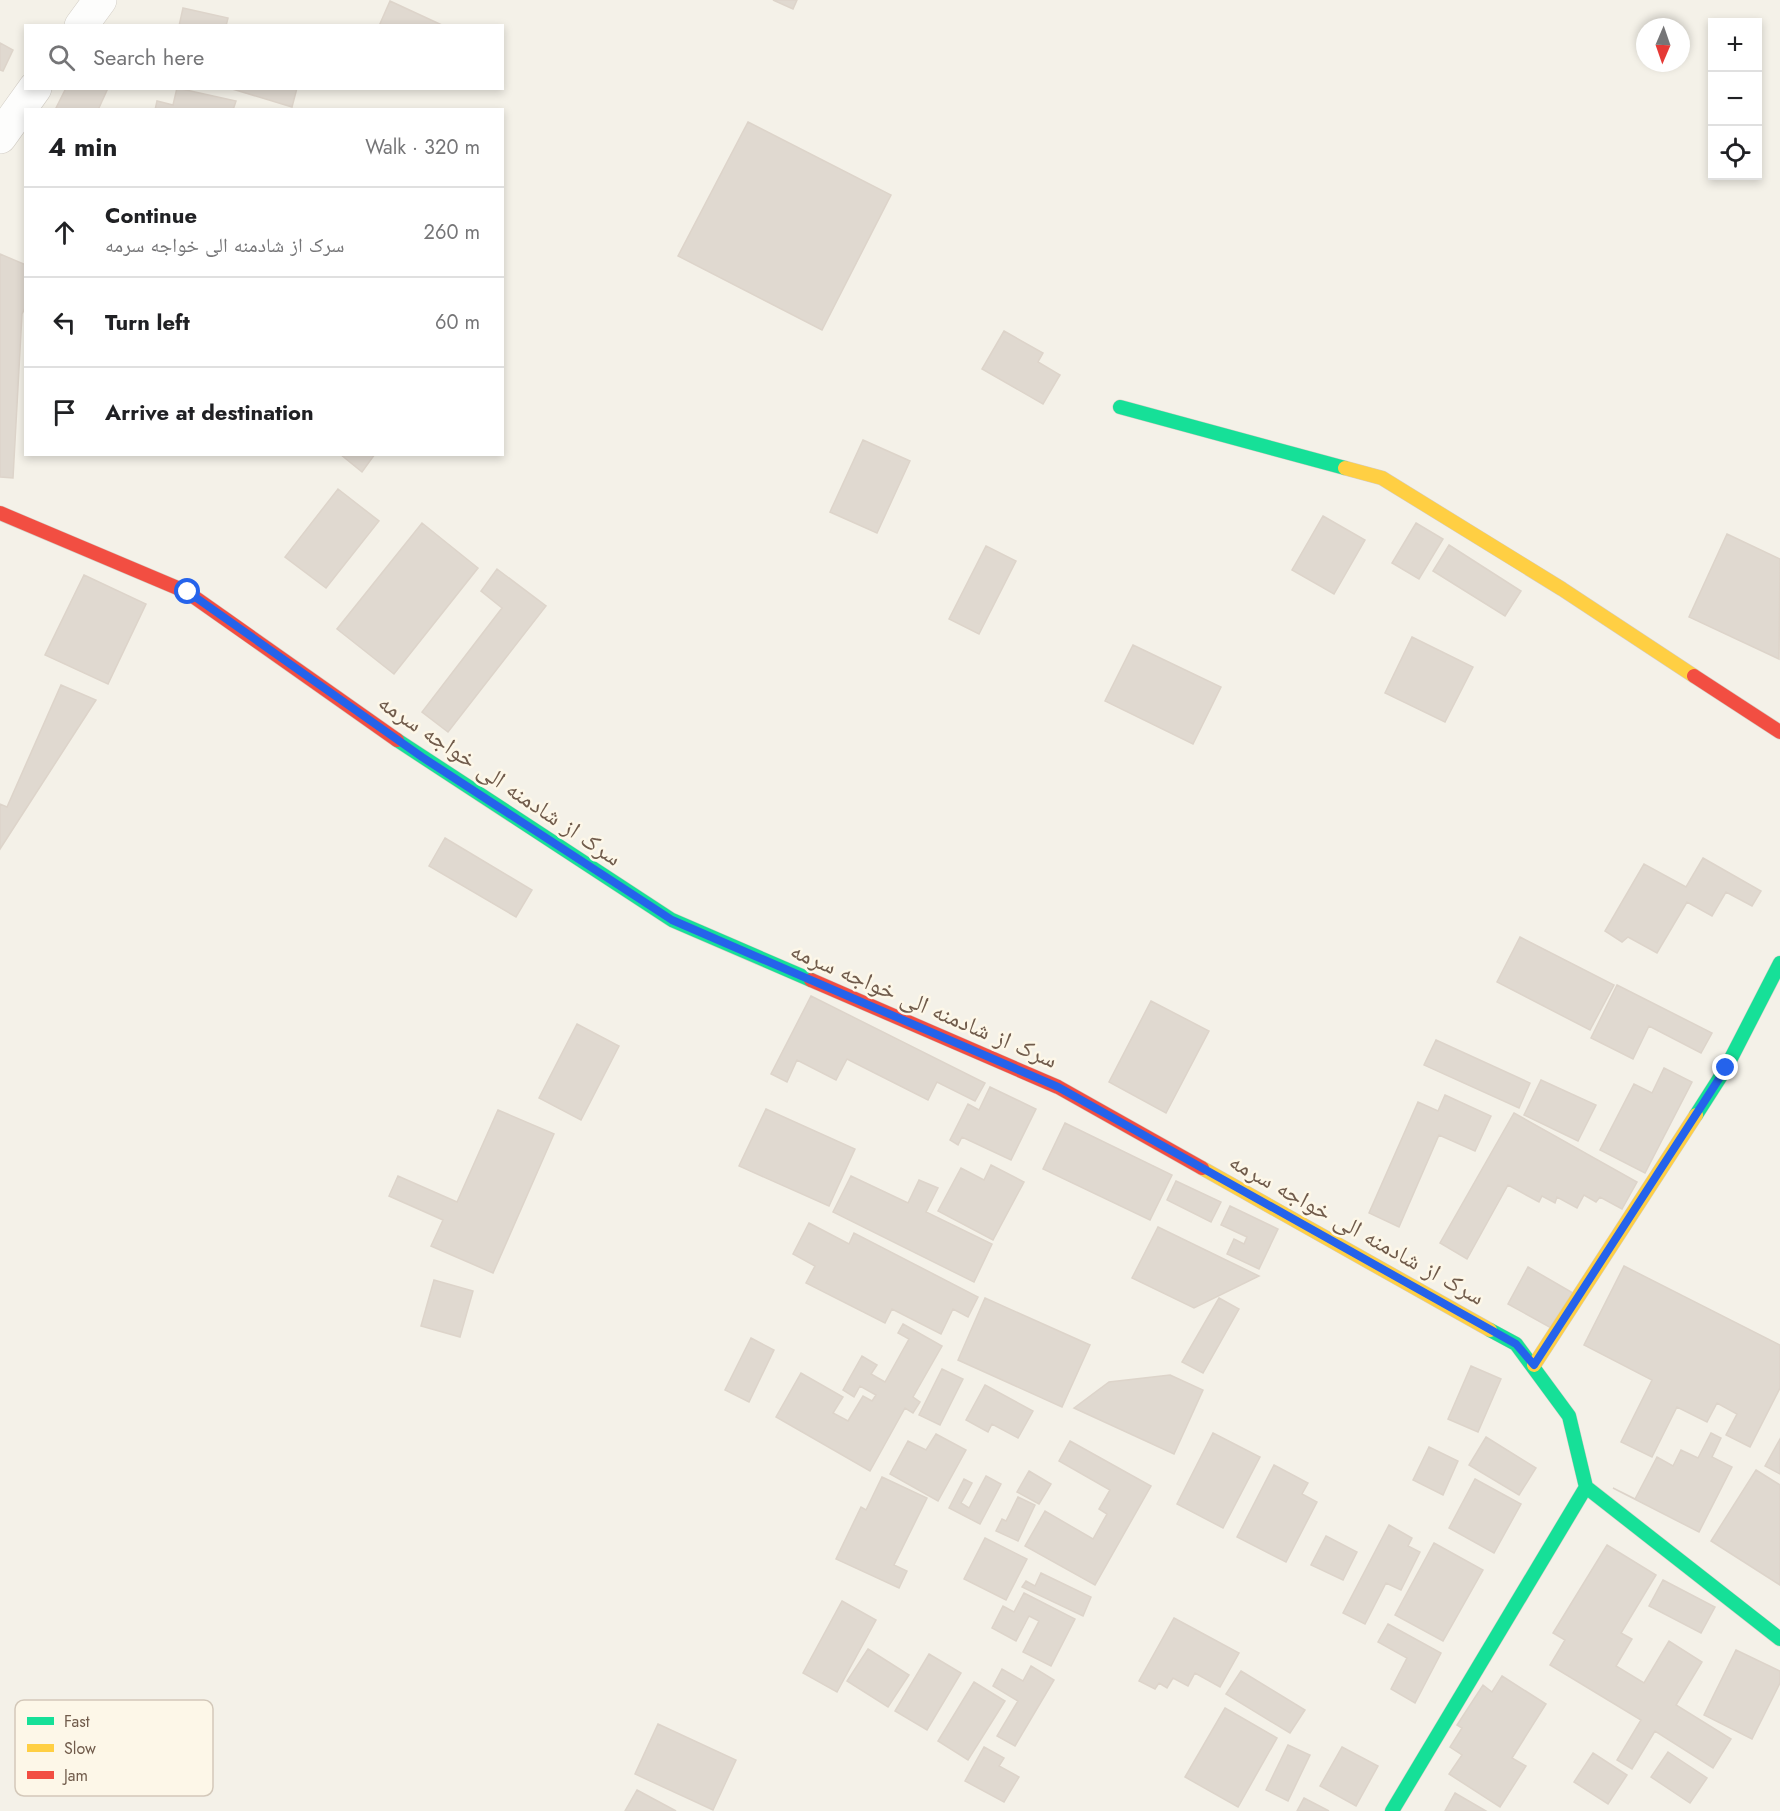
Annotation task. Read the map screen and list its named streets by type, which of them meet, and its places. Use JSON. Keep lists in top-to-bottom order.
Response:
{
  "streets": {
    "street": ["سرک از شادمنه الی خواجه سرمه"]
  },
  "legend": ["Fast", "Slow", "Jam"],
  "north": "bottom",
  "page": {
    "map_buttons": ["+", "−"],
    "search": "Search here",
    "heading": ["4 min", "Walk · 320 m"],
    "list": [
      ["Continue", "سرک از شادمنه الی خواجه سرمه", "260 m"],
      ["Turn left", "60 m"],
      "Arrive at destination"
    ]
  }
}
